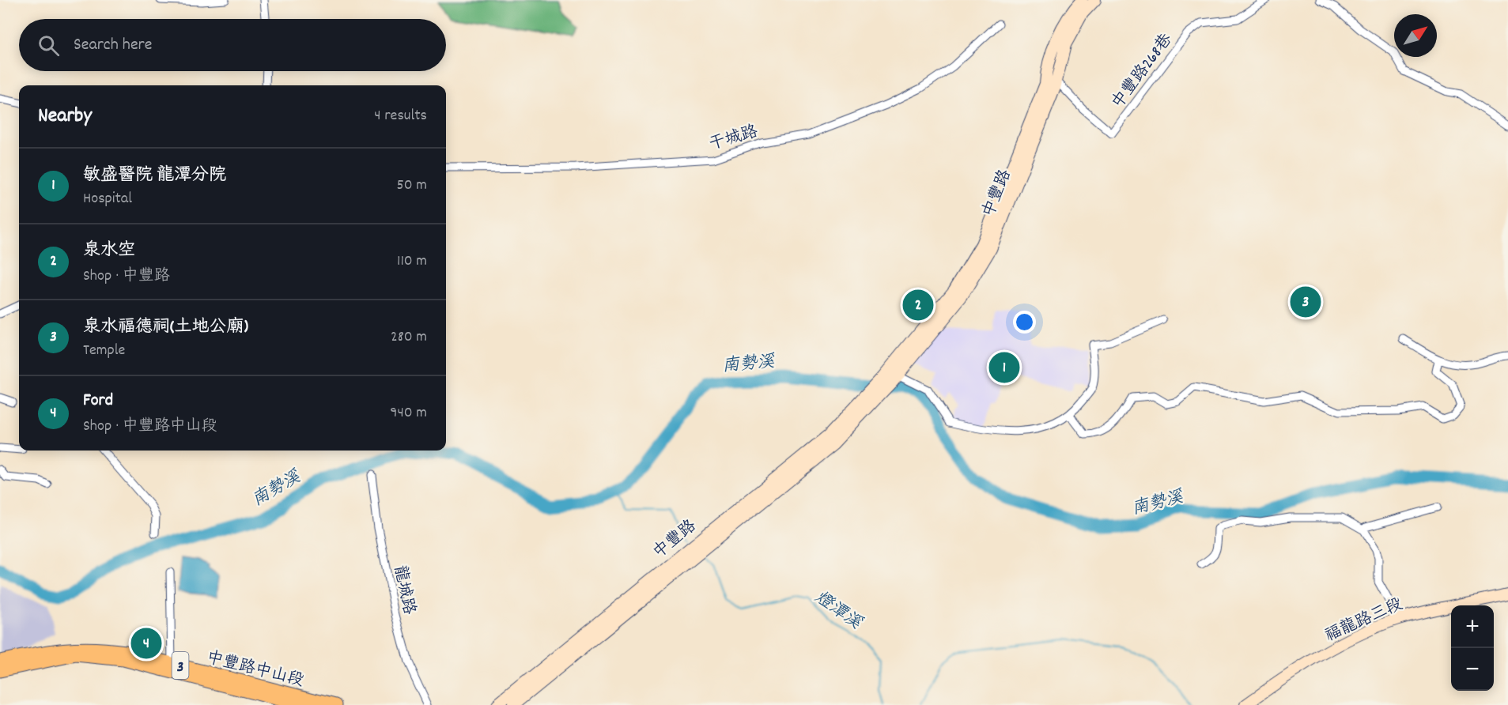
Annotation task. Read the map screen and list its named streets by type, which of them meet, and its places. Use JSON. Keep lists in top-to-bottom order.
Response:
{
  "streets": {
    "main road": [
      "中豐路",
      "福龍路三段",
      "3",
      "中豐路中山段"
    ],
    "street": ["中豐路268巷", "干城路", "龍城路"]
  },
  "crossings": [
    ["中豐路268巷", "中豐路"]
  ],
  "water": ["南勢溪", "燈潭溪"],
  "north": "top right",
  "page": {
    "search": "Search here",
    "heading": ["Nearby", "4 results"],
    "list": [
      {
        "mark": "1",
        "name": "敏盛醫院 龍潭分院",
        "note": "Hospital",
        "value": "50 m"
      },
      {
        "mark": "2",
        "name": "泉水空",
        "note": "Shop · 中豐路",
        "value": "110 m"
      },
      {
        "mark": "3",
        "name": "泉水福德祠(土地公廟)",
        "note": "Temple",
        "value": "280 m"
      },
      {
        "mark": "4",
        "name": "Ford",
        "note": "Shop · 中豐路中山段",
        "value": "940 m"
      }
    ],
    "pins": [
      "3",
      "2",
      "1",
      "4"
    ],
    "map_buttons": ["+", "−"]
  }
}
